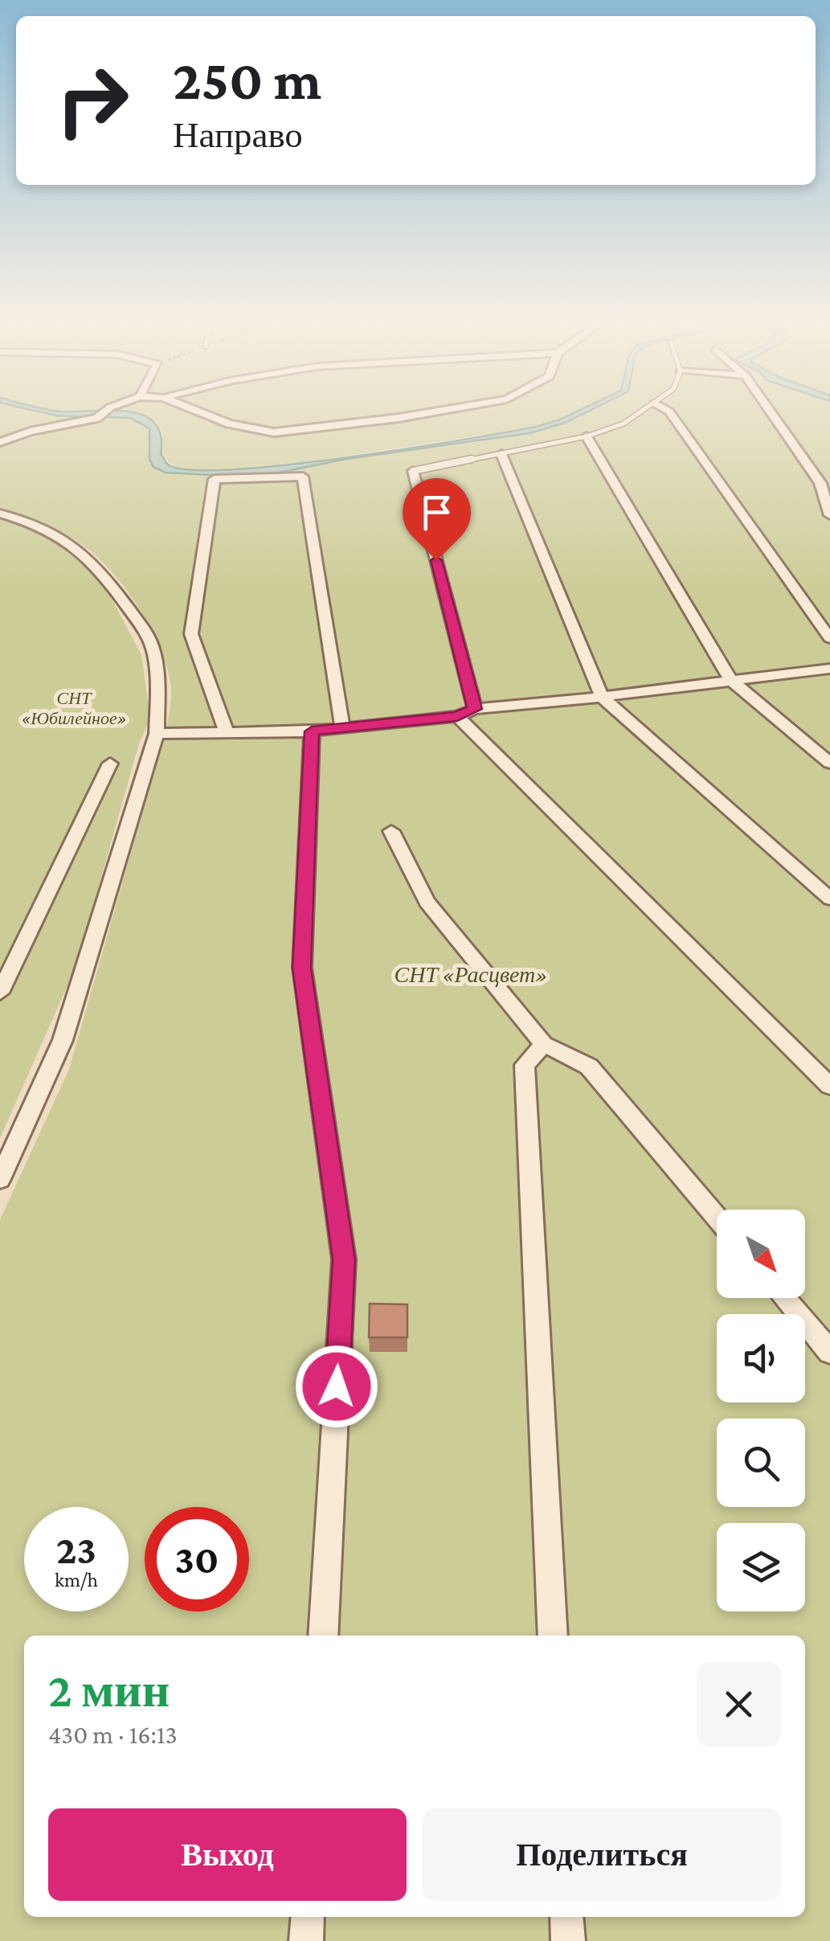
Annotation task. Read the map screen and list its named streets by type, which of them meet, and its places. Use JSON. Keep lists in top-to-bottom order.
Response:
{
  "parks": ["СНТ «Юбилейное»", "СНТ «Расцвет»"],
  "north": "bottom right",
  "page": {
    "turn": ["250 m", "Направо"],
    "speed": "23 km/h",
    "limit": "30",
    "heading": ["2 мин", "430 m · 16:13"],
    "buttons": ["Выход", "Поделиться"]
  }
}
